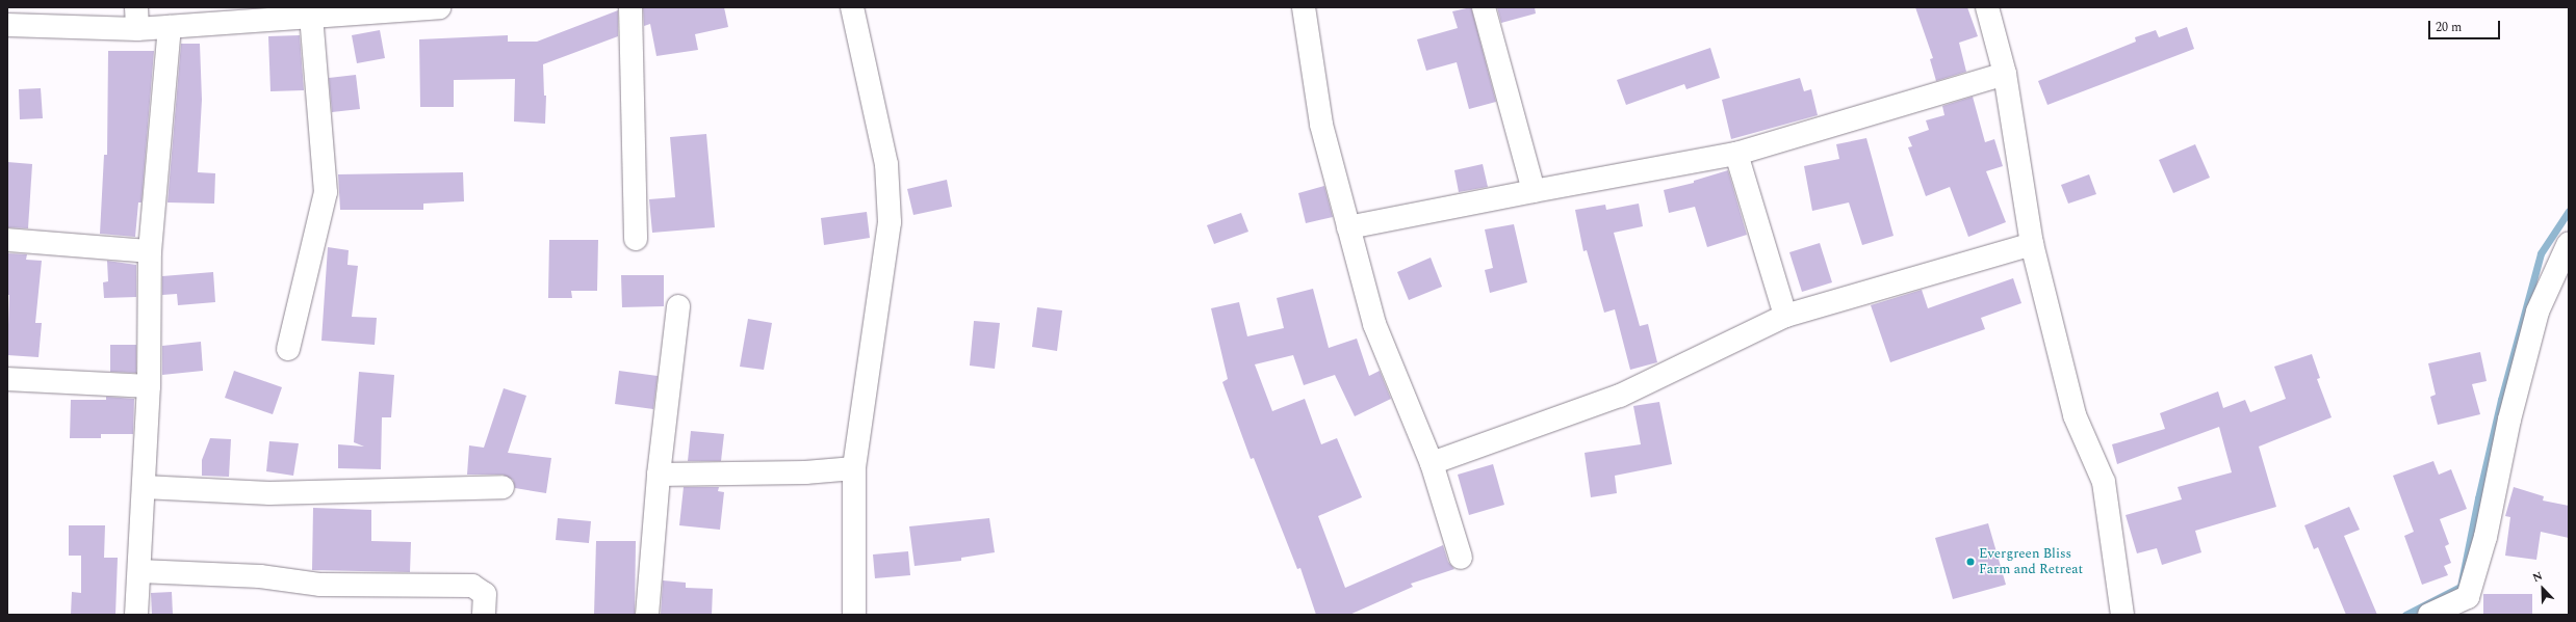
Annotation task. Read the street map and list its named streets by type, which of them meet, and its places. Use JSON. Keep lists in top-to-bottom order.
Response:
{
  "places": ["Evergreen Bliss Farm and Retreat"],
  "scale_bar": "20 m",
  "north": "top left"
}
